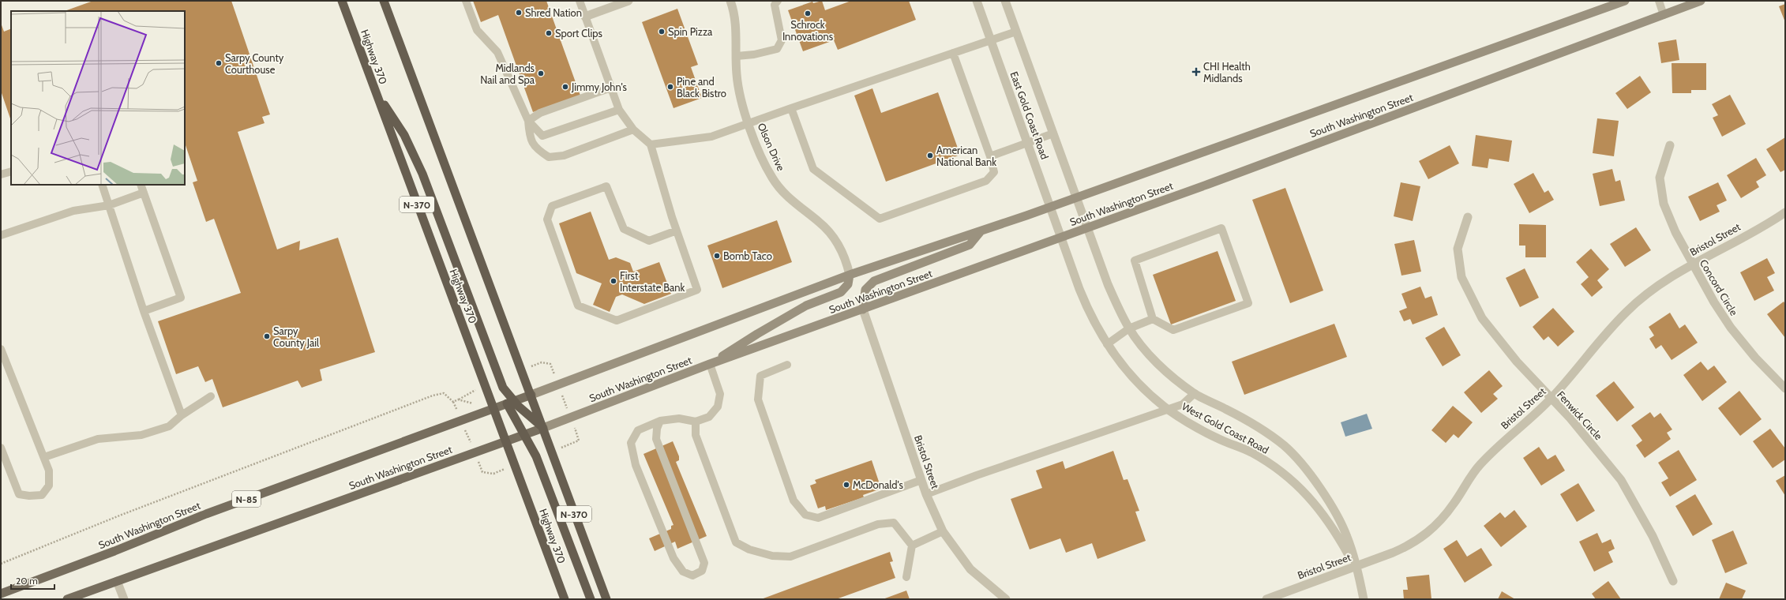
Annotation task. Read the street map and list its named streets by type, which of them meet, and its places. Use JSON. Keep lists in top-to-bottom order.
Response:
{
  "streets": {
    "highway": ["Highway 370", "N-370"],
    "main road": ["South Washington Street", "N-85"],
    "street": [
      "East Gold Coast Road",
      "Olson Drive",
      "Bristol Street",
      "Concord Circle",
      "Fenwick Circle",
      "West Gold Coast Road"
    ]
  },
  "crossings": [
    ["Highway 370", "South Washington Street"],
    ["East Gold Coast Road", "South Washington Street"],
    ["East Gold Coast Road", "West Gold Coast Road"],
    ["South Washington Street", "Olson Drive"],
    ["South Washington Street", "N-370"],
    ["South Washington Street", "Bristol Street"],
    ["South Washington Street", "West Gold Coast Road"],
    ["Bristol Street", "Concord Circle"],
    ["Bristol Street", "Fenwick Circle"],
    ["Bristol Street", "West Gold Coast Road"]
  ],
  "places": {
    "other": [
      "Shred Nation",
      "Schrock Innovations",
      "Spin Pizza",
      "Sport Clips",
      "Sarpy County Courthouse",
      "Midlands Nail and Spa",
      "Jimmy John's",
      "Pine and Black Bistro",
      "American National Bank",
      "Bomb Taco",
      "First Interstate Bank",
      "Sarpy County Jail",
      "McDonald's"
    ],
    "health": ["CHI Health Midlands"]
  },
  "scale_bar": "20 m"
}
